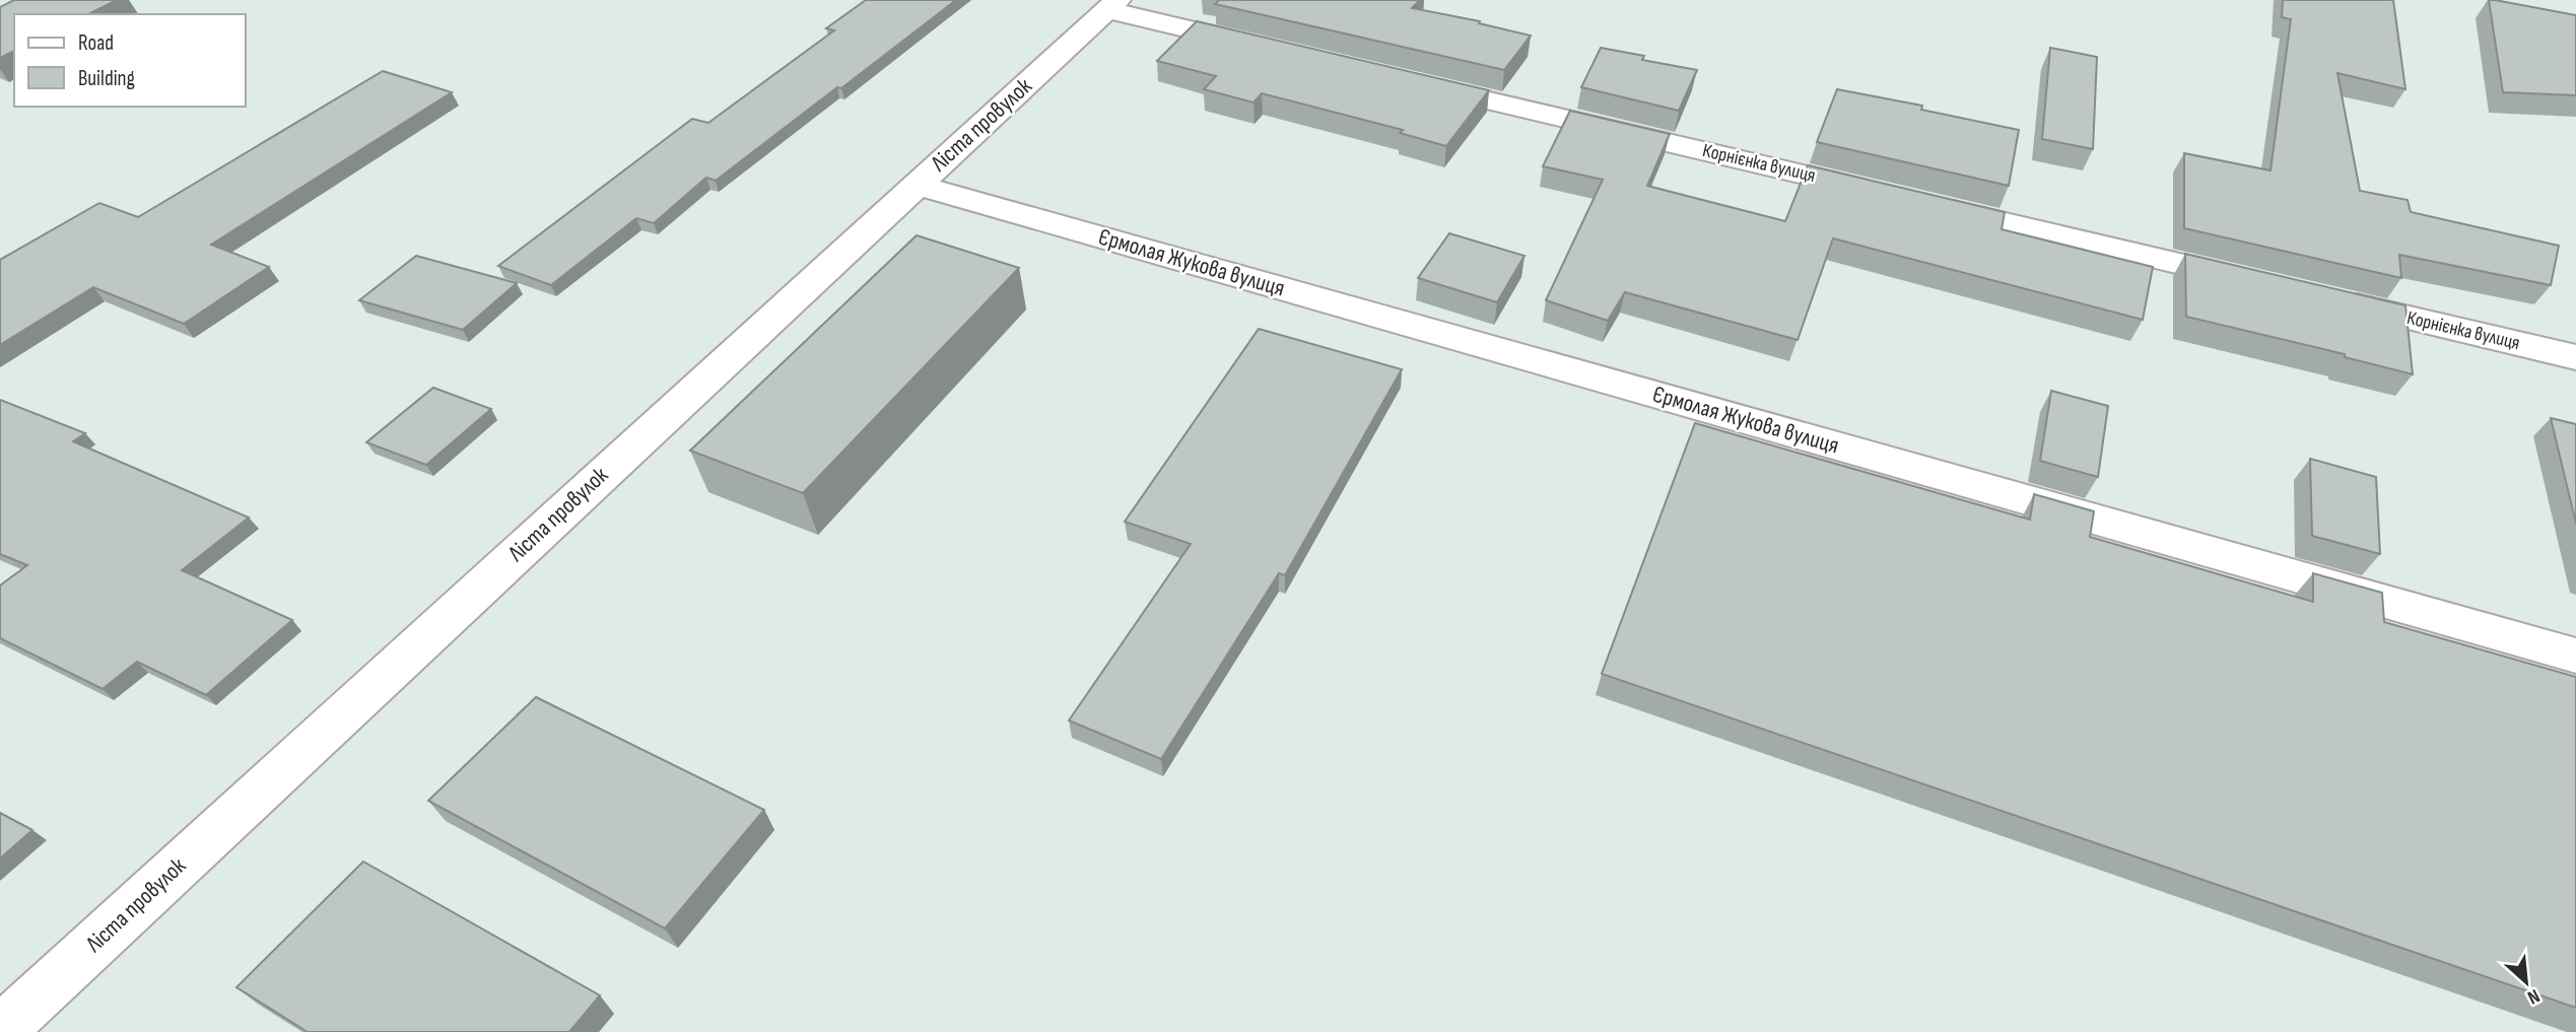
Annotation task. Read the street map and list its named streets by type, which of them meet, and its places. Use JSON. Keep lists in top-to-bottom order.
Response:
{
  "streets": {
    "street": ["Ліста провулок", "Корнієнка вулиця", "Єрмолая Жукова вулиця"]
  },
  "crossings": [
    ["Ліста провулок", "Єрмолая Жукова вулиця"]
  ],
  "legend": ["Road", "Building"],
  "north": "bottom right"
}
